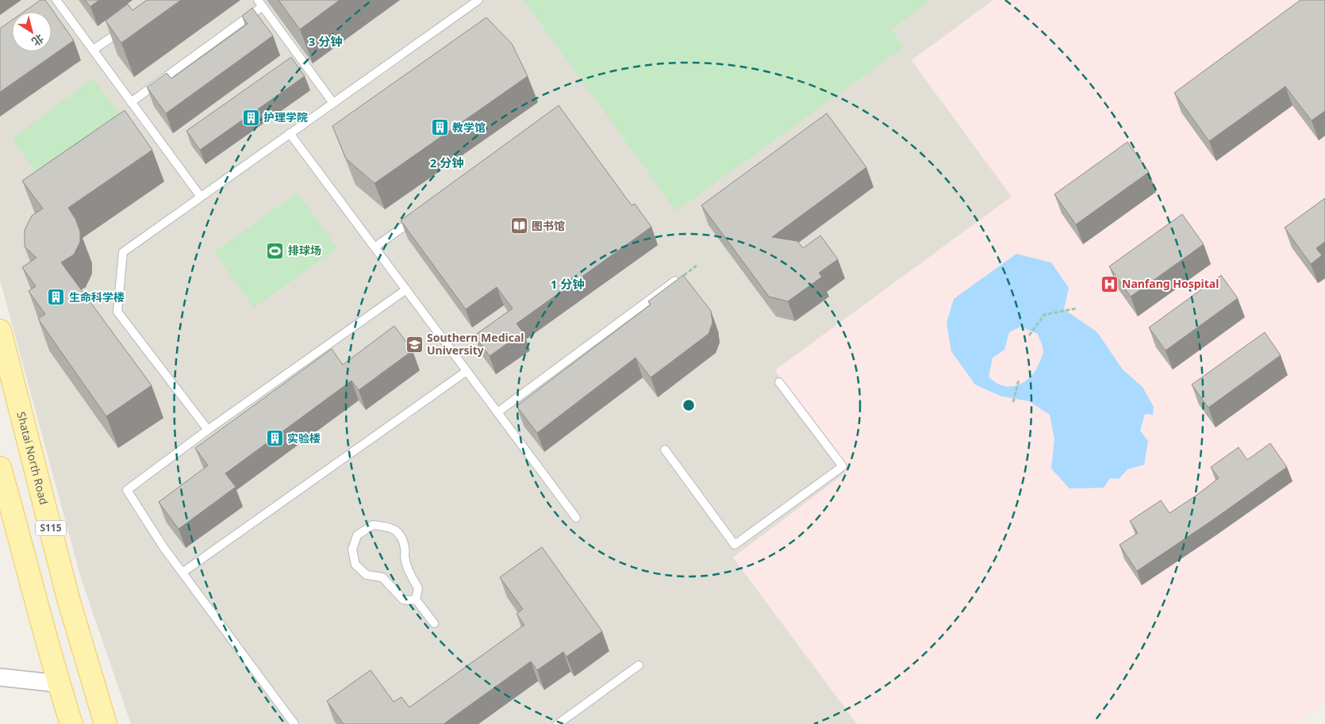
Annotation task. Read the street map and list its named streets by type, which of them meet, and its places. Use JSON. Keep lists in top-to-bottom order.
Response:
{
  "streets": {
    "main road": ["Shatai North Road", "S115"]
  },
  "places": {
    "building": [
      "护理学院",
      "教学馆",
      "生命科学楼",
      "实验楼"
    ],
    "library": ["图书馆"],
    "sports": ["排球场"],
    "hospital": ["Nanfang Hospital"],
    "school or university": ["Southern Medical University"]
  },
  "north": "bottom right",
  "rings": ["3 分钟", "2 分钟", "1 分钟"]
}
